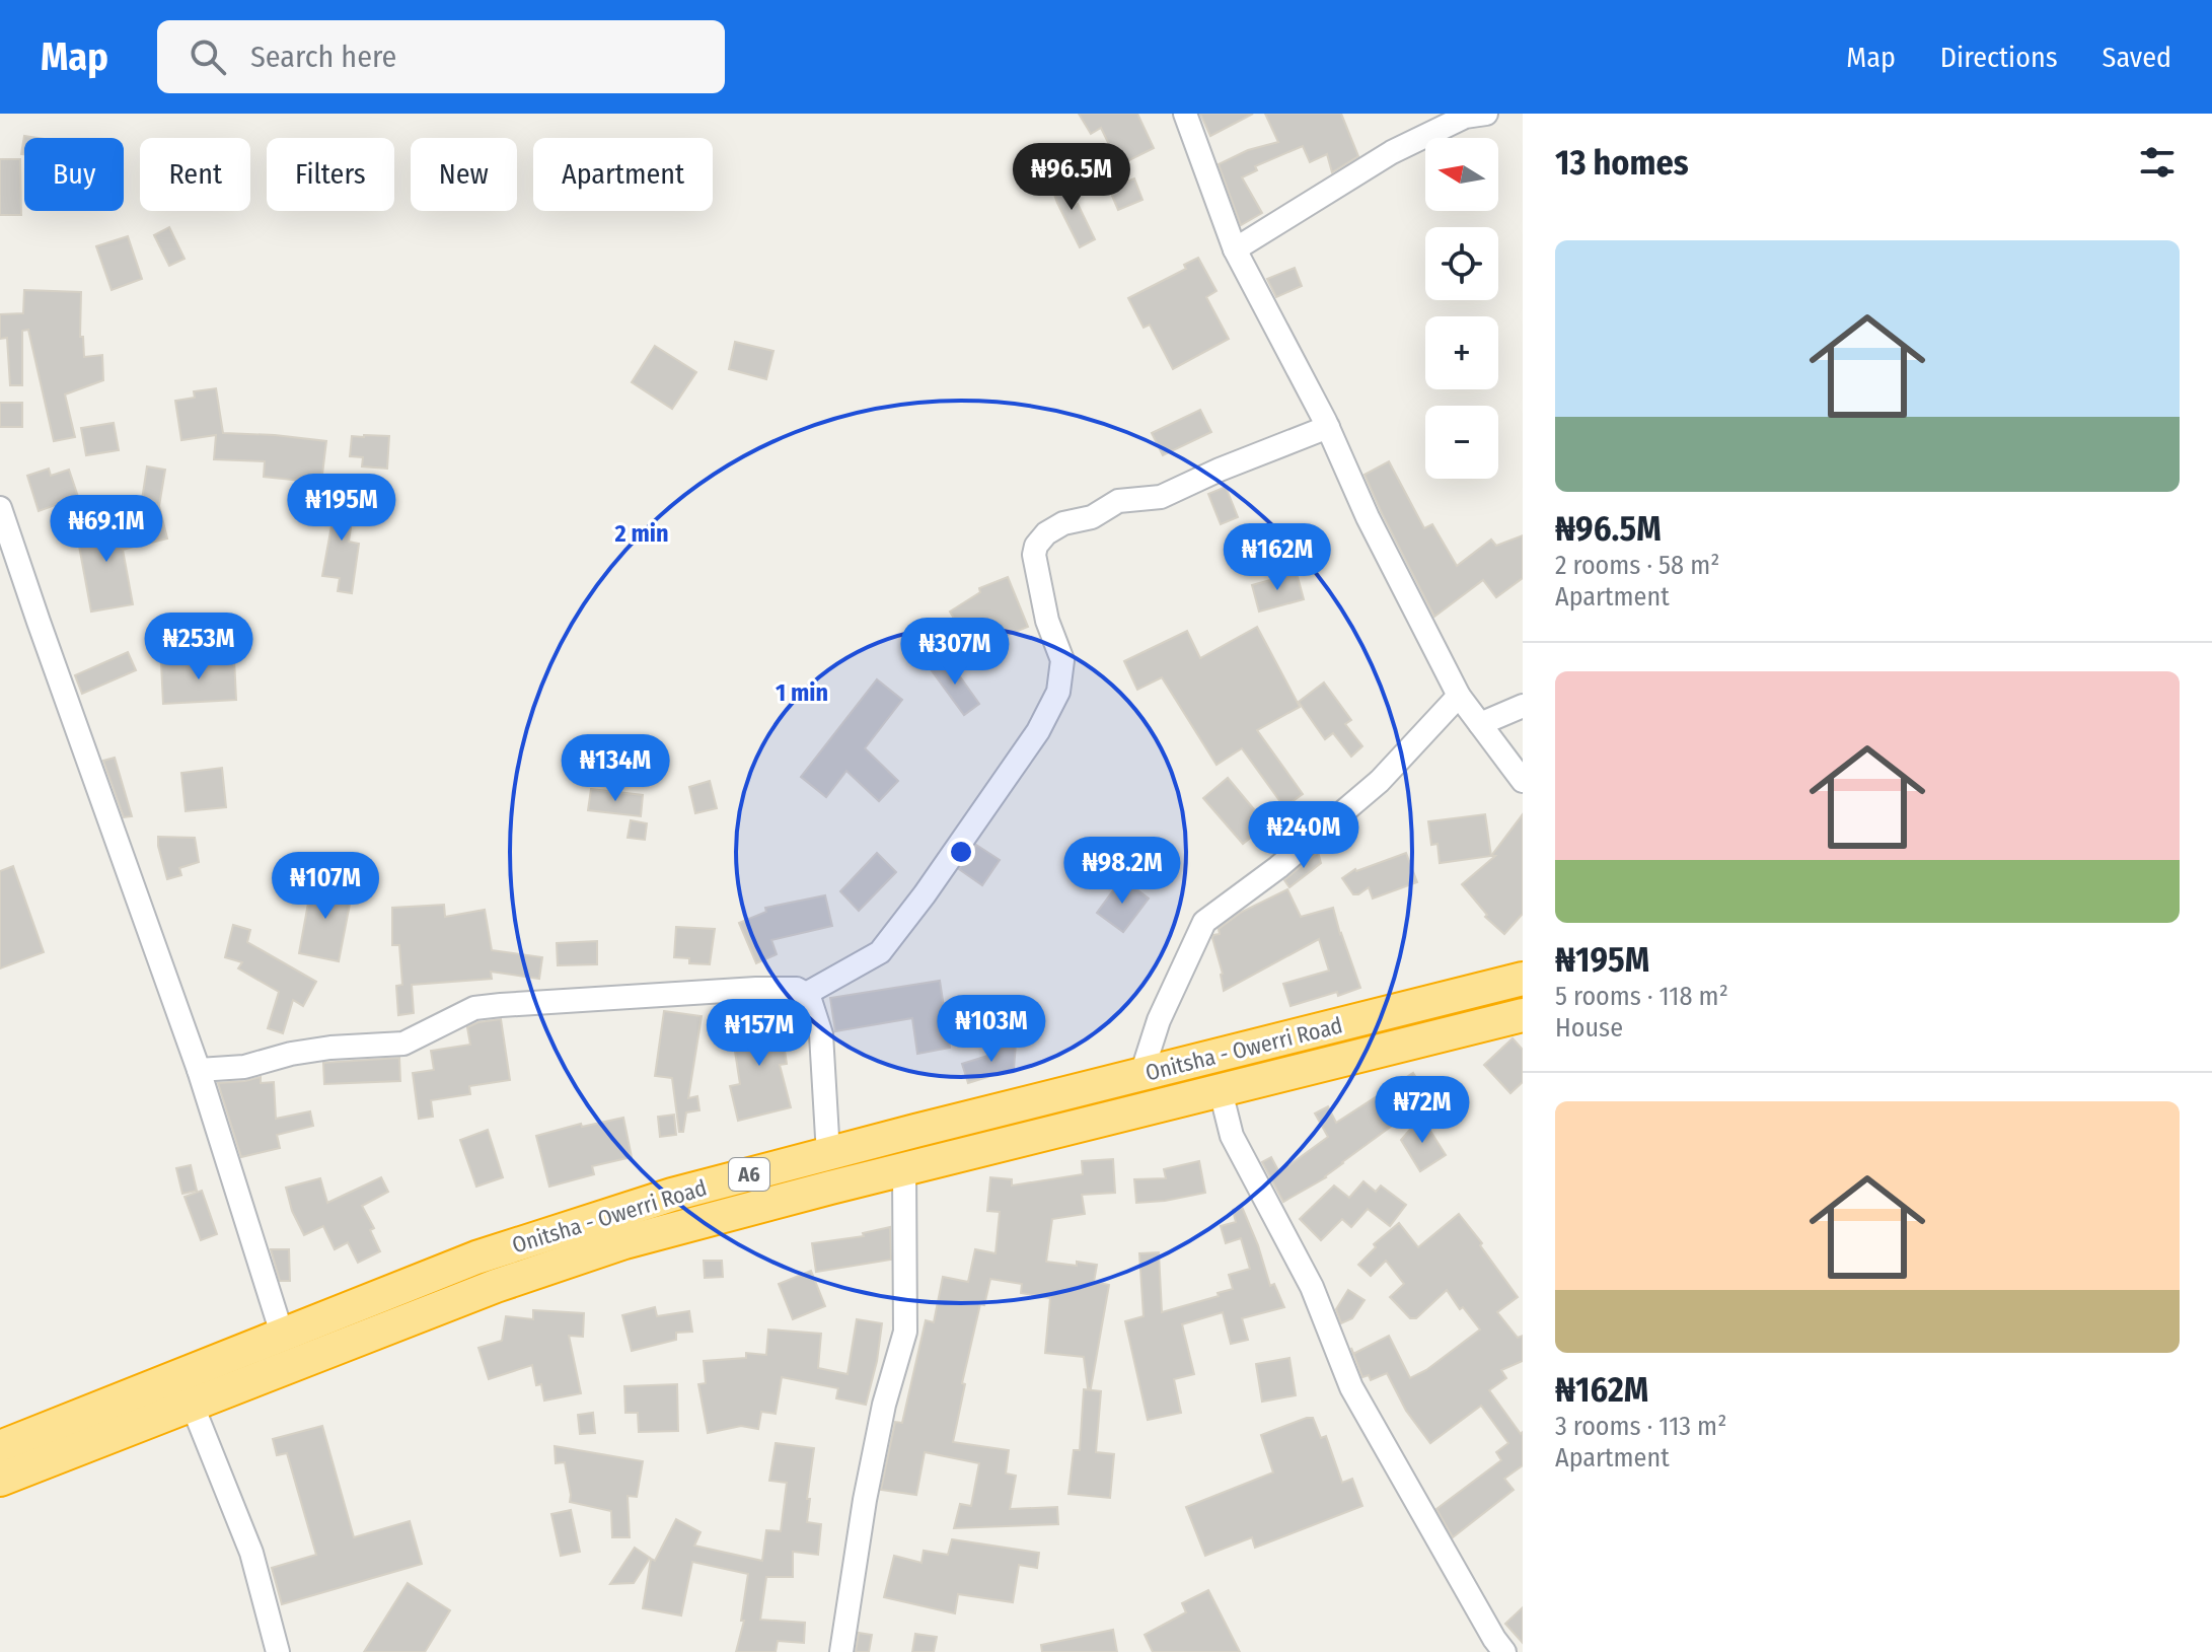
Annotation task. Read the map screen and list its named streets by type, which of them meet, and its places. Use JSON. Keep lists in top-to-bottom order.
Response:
{
  "streets": {
    "highway": ["Onitsha - Owerri Road", "A6"]
  },
  "north": "left",
  "page": {
    "header": "Map",
    "search": "Search here",
    "nav": ["Map", "Directions", "Saved"],
    "heading": "13 homes",
    "map_buttons": ["+", "−"],
    "chip": [
      "Buy",
      "Rent",
      "Filters",
      "New",
      "Apartment"
    ],
    "price": [
      "₦96.5M",
      "₦195M",
      "₦69.1M",
      "₦162M",
      "₦253M",
      "₦307M",
      "₦134M",
      "₦240M",
      "₦98.2M",
      "₦107M",
      "₦103M",
      "₦157M",
      "₦72M"
    ],
    "list": [
      {
        "name": "₦96.5M",
        "note": "2 rooms · 58 m² · Apartment"
      },
      {
        "name": "₦195M",
        "note": "5 rooms · 118 m² · House"
      },
      {
        "name": "₦162M",
        "note": "3 rooms · 113 m² · Apartment"
      }
    ]
  },
  "rings": ["2 min", "1 min"]
}
